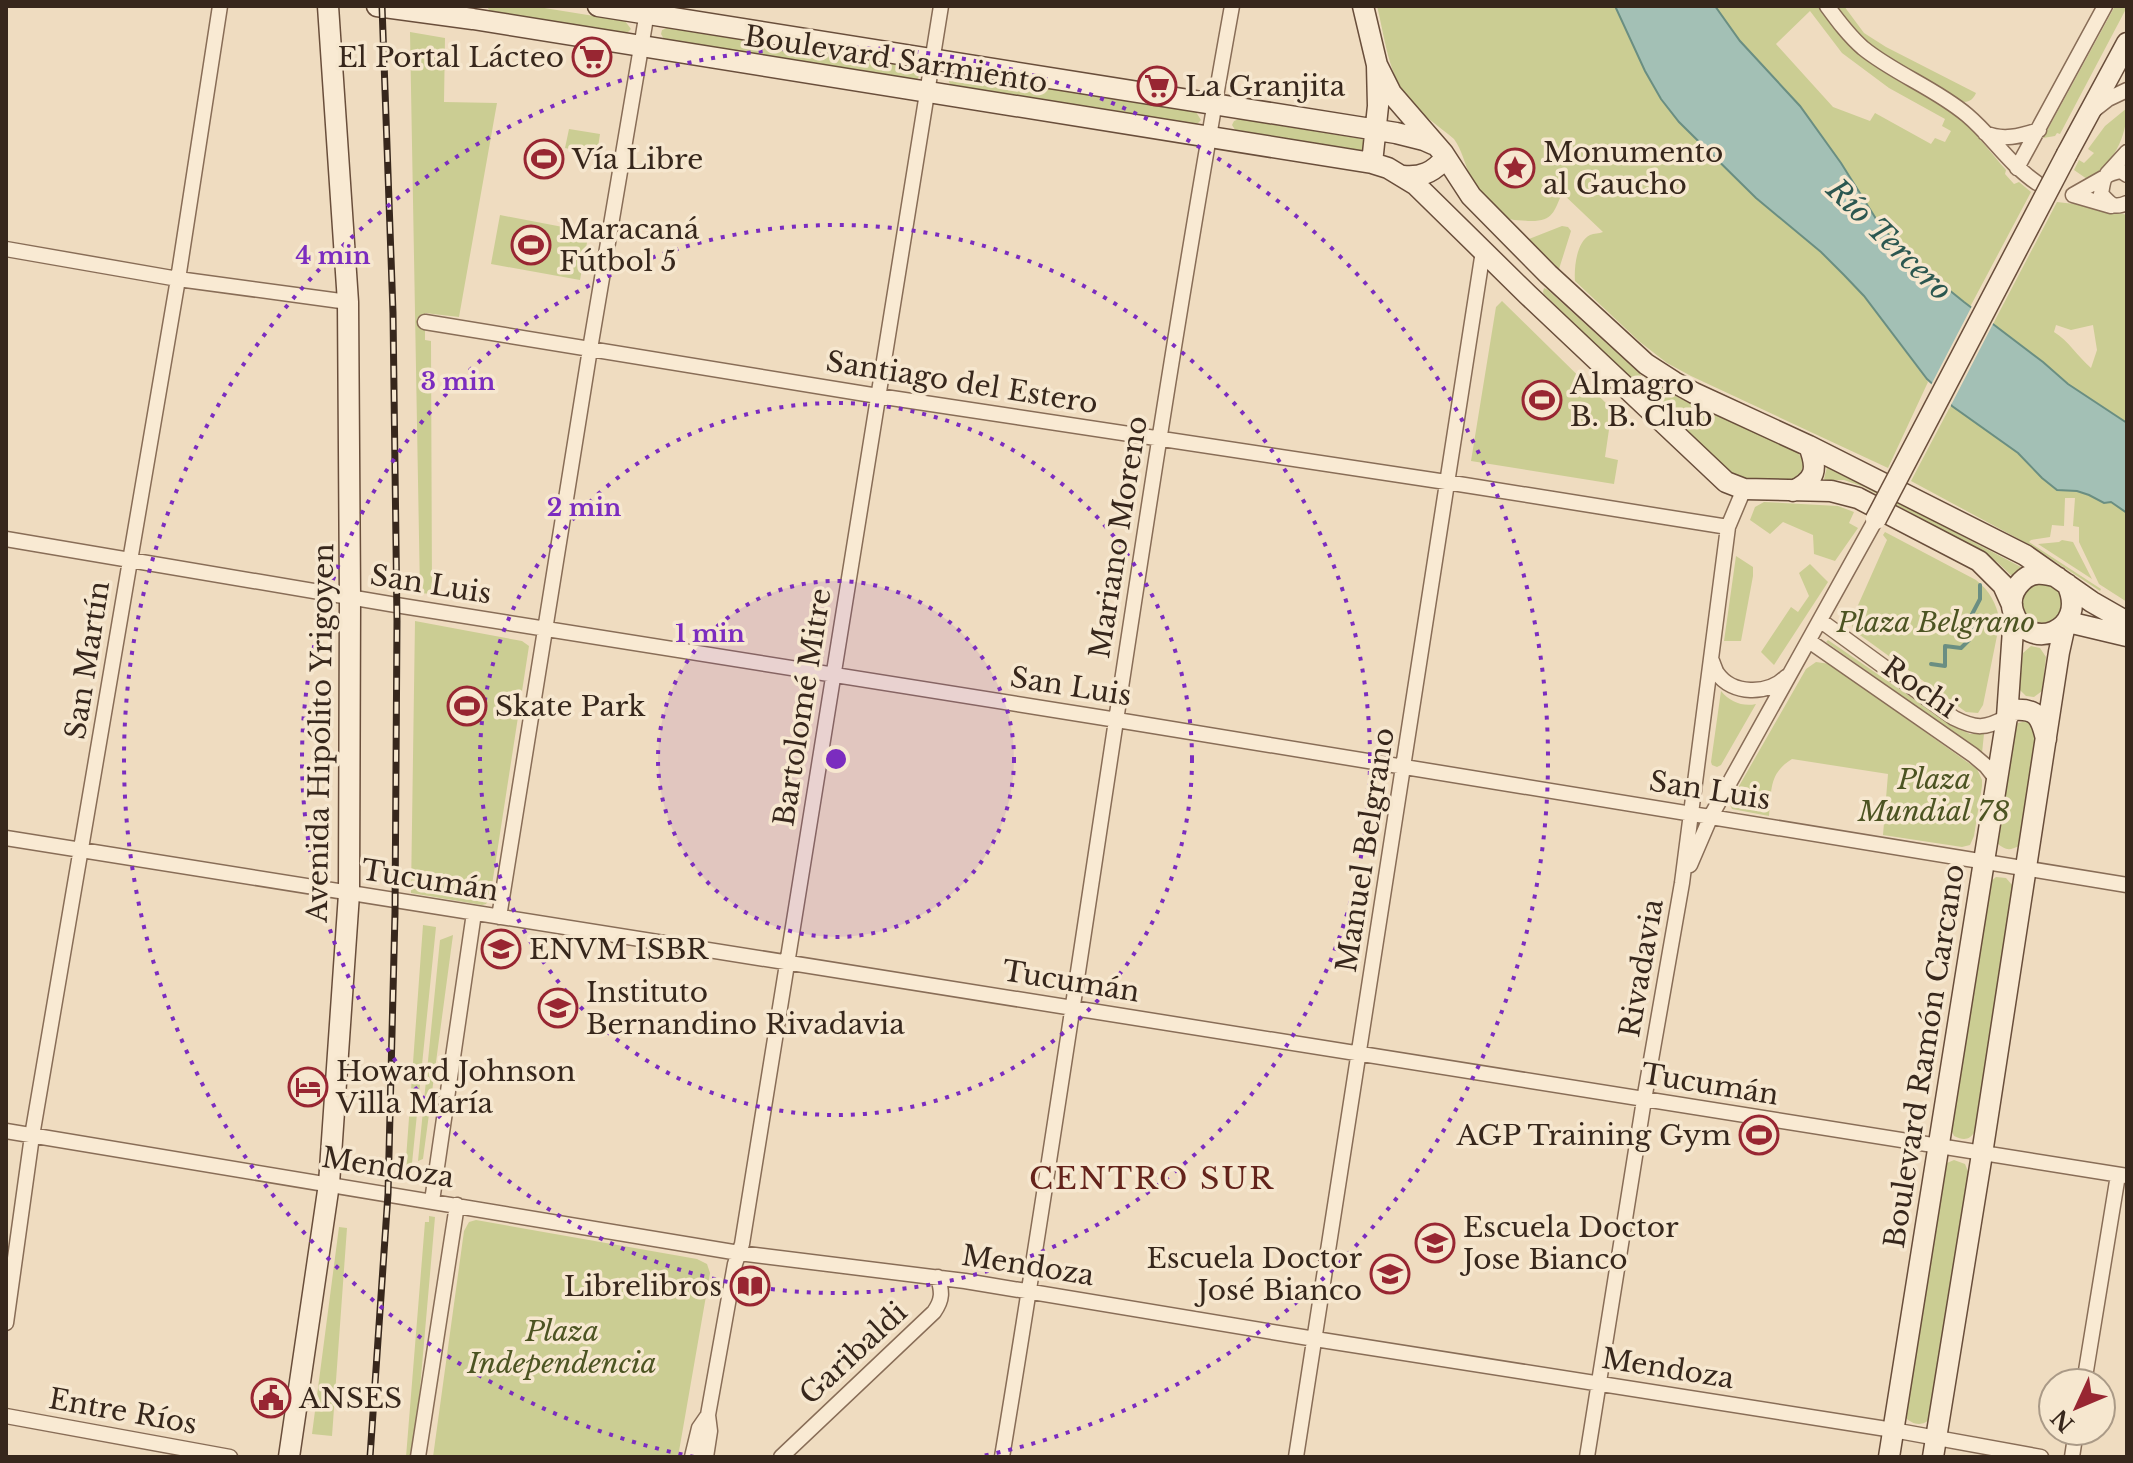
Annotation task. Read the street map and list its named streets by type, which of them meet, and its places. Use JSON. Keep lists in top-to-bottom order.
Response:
{
  "streets": {
    "main road": ["Boulevard Sarmiento", "Avenida Hipólito Yrigoyen", "Boulevard Ramón Carcano"],
    "street": [
      "Santiago del Estero",
      "Mariano Moreno",
      "San Luis",
      "San Martín",
      "Rochi",
      "Bartolomé Mitre",
      "Manuel Belgrano",
      "Tucumán",
      "Rivadavia",
      "Mendoza",
      "Garibaldi",
      "Entre Ríos"
    ]
  },
  "crossings": [
    ["Boulevard Sarmiento", "Mariano Moreno"],
    ["Boulevard Sarmiento", "Bartolomé Mitre"],
    ["Boulevard Sarmiento", "Manuel Belgrano"],
    ["Boulevard Sarmiento", "Rivadavia"],
    ["Santiago del Estero", "Mariano Moreno"],
    ["Santiago del Estero", "Bartolomé Mitre"],
    ["Santiago del Estero", "Manuel Belgrano"],
    ["Santiago del Estero", "Rivadavia"],
    ["Mariano Moreno", "San Luis"],
    ["Mariano Moreno", "Tucumán"],
    ["Mariano Moreno", "Mendoza"],
    ["San Luis", "San Martín"],
    ["San Luis", "Bartolomé Mitre"],
    ["San Luis", "Avenida Hipólito Yrigoyen"],
    ["San Luis", "Manuel Belgrano"],
    ["San Luis", "Rivadavia"],
    ["San Luis", "Boulevard Ramón Carcano"],
    ["San Martín", "Tucumán"],
    ["San Martín", "Mendoza"],
    ["Rochi", "Boulevard Ramón Carcano"],
    ["Bartolomé Mitre", "Tucumán"],
    ["Bartolomé Mitre", "Mendoza"],
    ["Avenida Hipólito Yrigoyen", "Tucumán"],
    ["Avenida Hipólito Yrigoyen", "Mendoza"],
    ["Manuel Belgrano", "Tucumán"],
    ["Manuel Belgrano", "Mendoza"],
    ["Tucumán", "Rivadavia"],
    ["Tucumán", "Boulevard Ramón Carcano"],
    ["Rivadavia", "Mendoza"],
    ["Boulevard Ramón Carcano", "Mendoza"],
    ["Mendoza", "Garibaldi"]
  ],
  "districts": ["CENTRO SUR"],
  "water": ["Río Tercero"],
  "parks": ["Plaza Belgrano", "Plaza Mundial 78", "Plaza Independencia"],
  "places": {
    "supermarket": ["El Portal Lácteo", "La Granjita"],
    "sports": [
      "Vía Libre",
      "Maracaná Fútbol 5",
      "Almagro B. B. Club",
      "Skate Park",
      "AGP Training Gym"
    ],
    "place": ["Monumento al Gaucho"],
    "school or university": [
      "ENVM ISBR",
      "Instituto Bernandino Rivadavia",
      "Escuela Doctor Jose Bianco",
      "Escuela Doctor José Bianco"
    ],
    "hotel": ["Howard Johnson Villa María"],
    "library": ["Librelibros"],
    "public building": ["ANSES"]
  },
  "north": "bottom left",
  "rings": [
    "4 min",
    "3 min",
    "2 min",
    "1 min"
  ]
}
